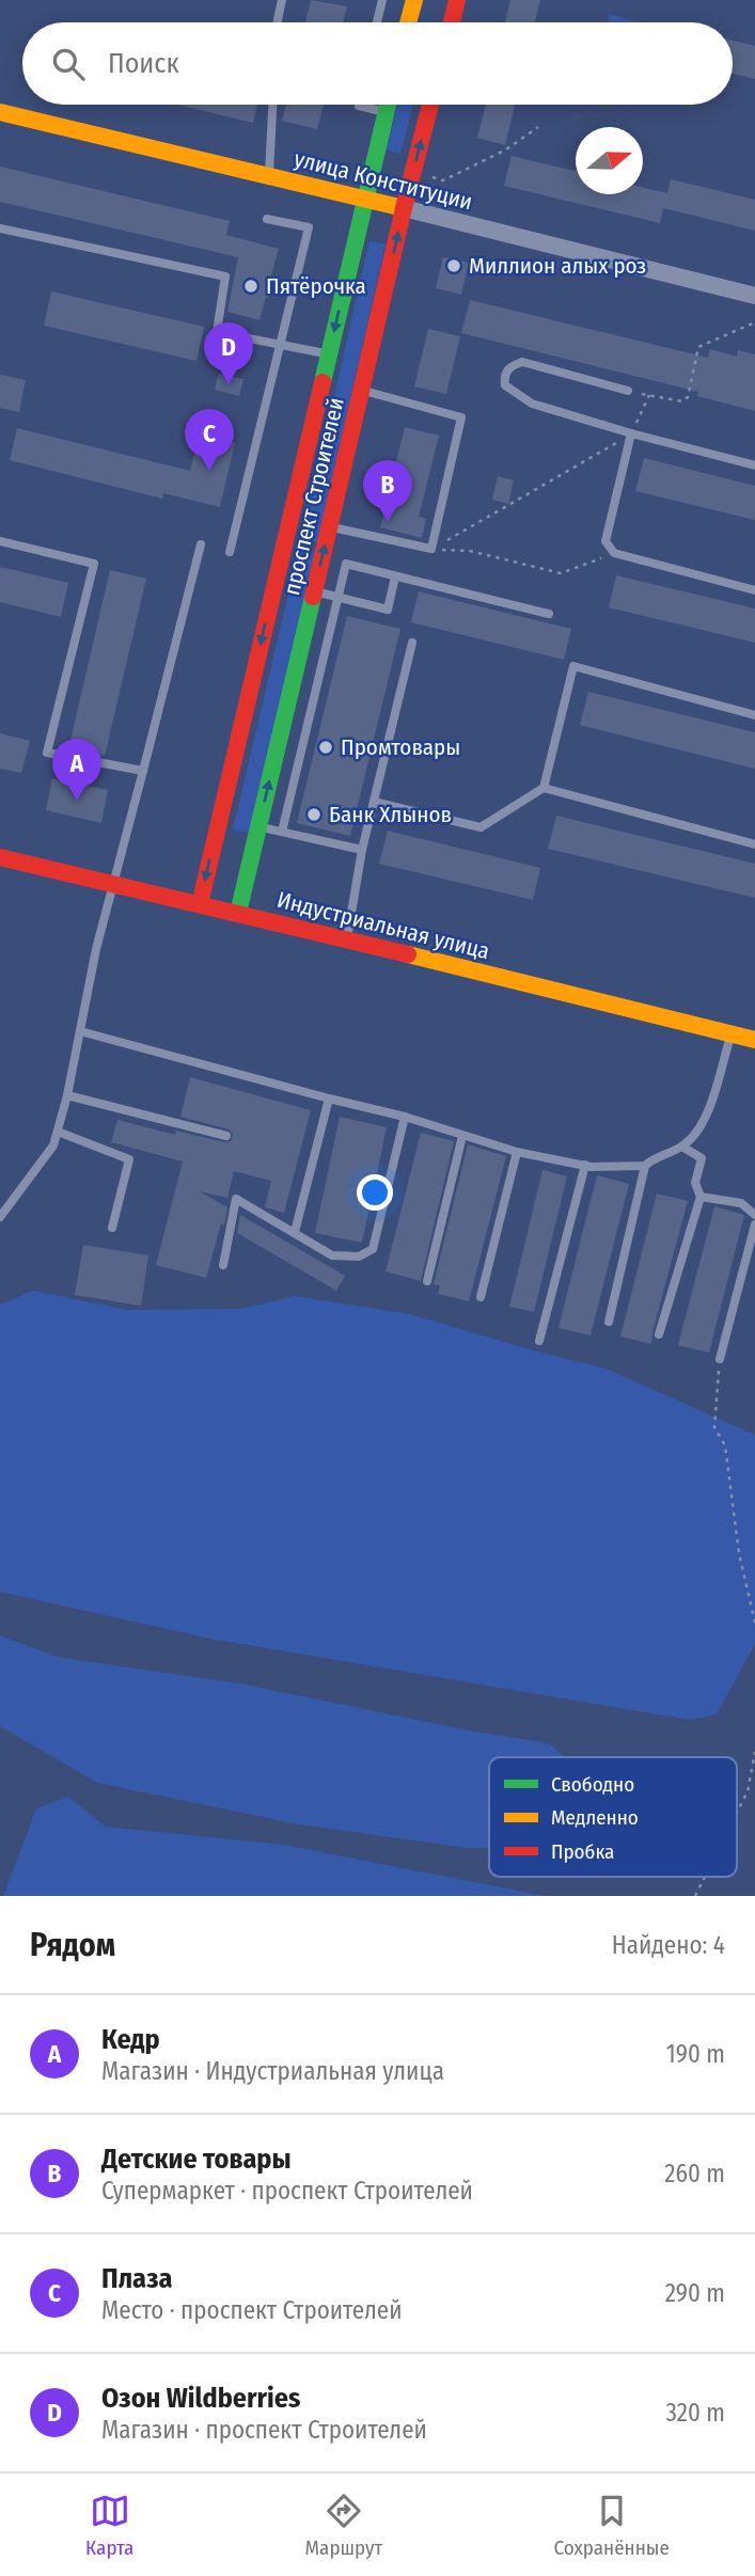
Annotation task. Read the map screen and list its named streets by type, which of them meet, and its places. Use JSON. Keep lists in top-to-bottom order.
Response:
{
  "streets": {
    "street": ["улица Конституции", "проспект Строителей", "Индустриальная улица"]
  },
  "crossings": [
    ["улица Конституции", "проспект Строителей"],
    ["проспект Строителей", "Индустриальная улица"]
  ],
  "places": [
    "Миллион алых роз",
    "Пятёрочка",
    "Промтовары",
    "Банк Хлынов"
  ],
  "legend": ["Свободно", "Медленно", "Пробка"],
  "north": "right",
  "page": {
    "search": "Поиск",
    "pins": [
      "D",
      "C",
      "B",
      "A"
    ],
    "heading": ["Рядом", "Найдено: 4"],
    "list": [
      {
        "mark": "A",
        "name": "Кедр",
        "note": "Магазин · Индустриальная улица",
        "value": "190 m"
      },
      {
        "mark": "B",
        "name": "Детские товары",
        "note": "Супермаркет · проспект Строителей",
        "value": "260 m"
      },
      {
        "mark": "C",
        "name": "Плаза",
        "note": "Место · проспект Строителей",
        "value": "290 m"
      },
      {
        "mark": "D",
        "name": "Озон Wildberries",
        "note": "Магазин · проспект Строителей",
        "value": "320 m"
      }
    ],
    "nav": ["Карта", "Маршрут", "Сохранённые"]
  }
}
